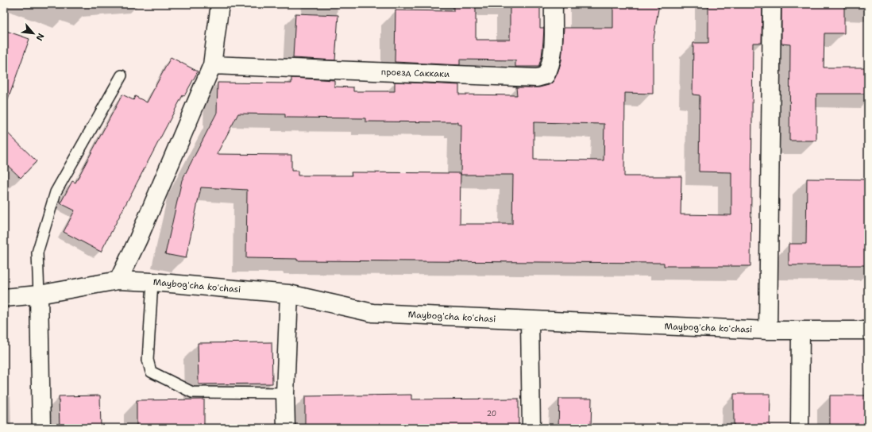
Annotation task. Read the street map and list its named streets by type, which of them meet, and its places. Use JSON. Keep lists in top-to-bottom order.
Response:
{
  "streets": {
    "street": ["проезд Саккаки", "Maybogʻcha koʻchasi"]
  },
  "house_numbers": ["20"],
  "north": "bottom right"
}
